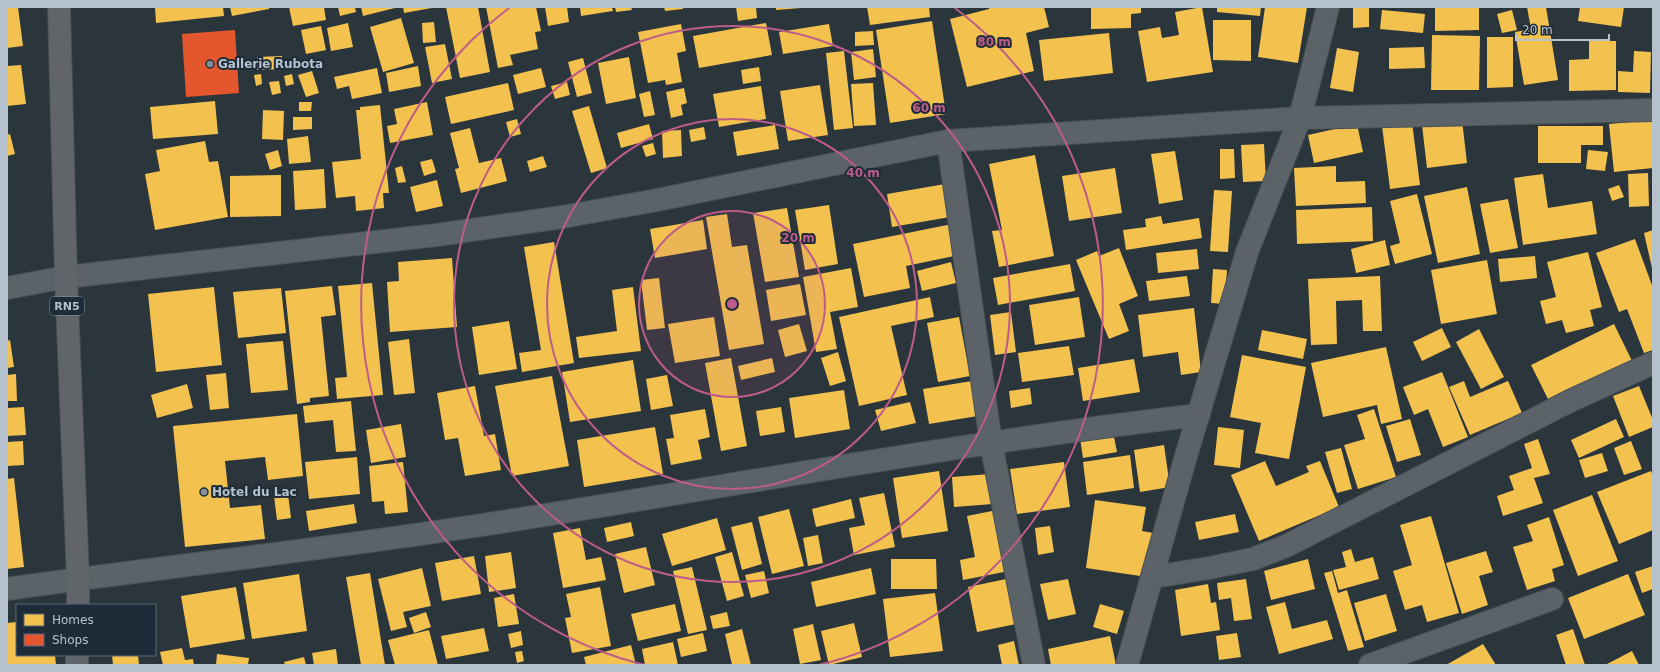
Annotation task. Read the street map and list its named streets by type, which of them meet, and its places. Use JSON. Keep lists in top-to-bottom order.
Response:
{
  "streets": {
    "highway": ["RN5"]
  },
  "places": ["Gallerie Rubota", "Hotel du Lac"],
  "legend": ["Homes", "Shops"],
  "scale_bar": "20 m",
  "rings": [
    "80 m",
    "60 m",
    "40 m",
    "20 m"
  ]
}
